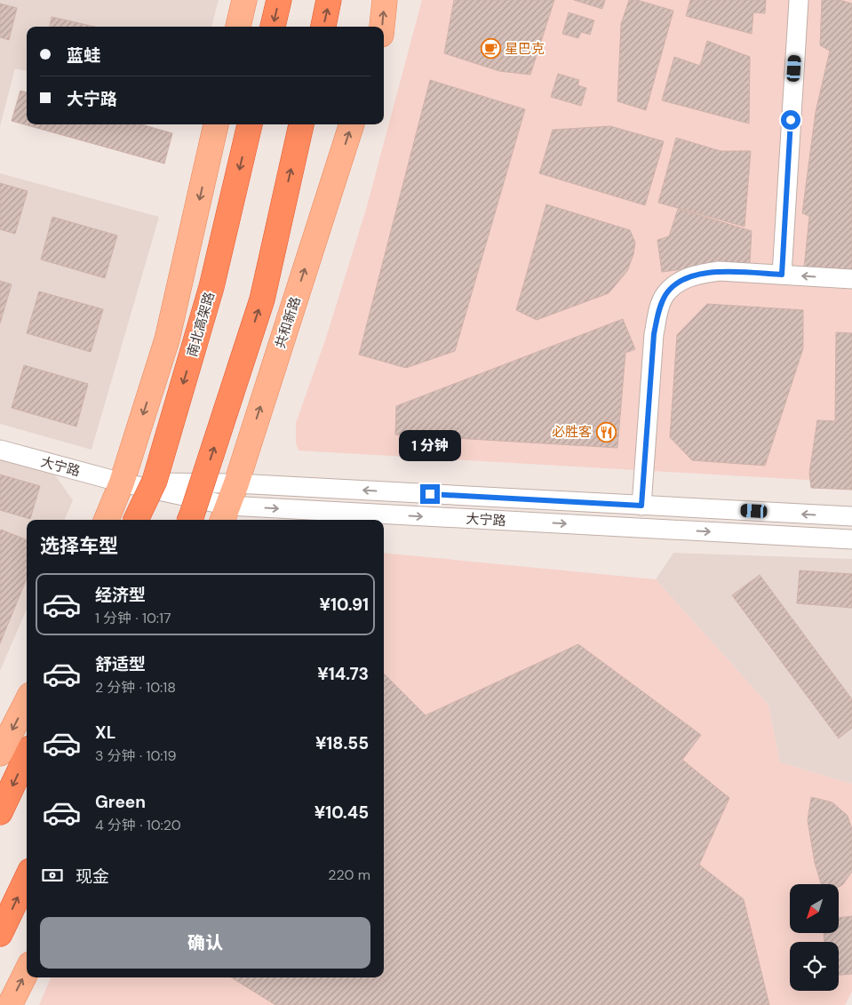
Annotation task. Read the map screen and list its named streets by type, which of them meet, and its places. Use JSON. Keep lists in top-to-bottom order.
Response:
{
  "streets": {
    "highway": ["南北高架路"],
    "main road": ["共和新路"],
    "street": ["大宁路"]
  },
  "crossings": [
    ["共和新路", "大宁路"]
  ],
  "places": {
    "cafe": ["星巴克"],
    "restaurant": ["必胜客"]
  },
  "north": "bottom left",
  "page": {
    "banner": ["蓝蛙", "大宁路"],
    "bubble": "1 分钟",
    "heading": "选择车型",
    "list": [
      {
        "name": "经济型",
        "note": "1 分钟 · 10:17",
        "value": "¥10.91"
      },
      {
        "name": "舒适型",
        "note": "2 分钟 · 10:18",
        "value": "¥14.73"
      },
      {
        "name": "XL",
        "note": "3 分钟 · 10:19",
        "value": "¥18.55"
      },
      {
        "name": "Green",
        "note": "4 分钟 · 10:20",
        "value": "¥10.45"
      }
    ],
    "pay": ["现金", "220 m"],
    "buttons": "确认"
  }
}
